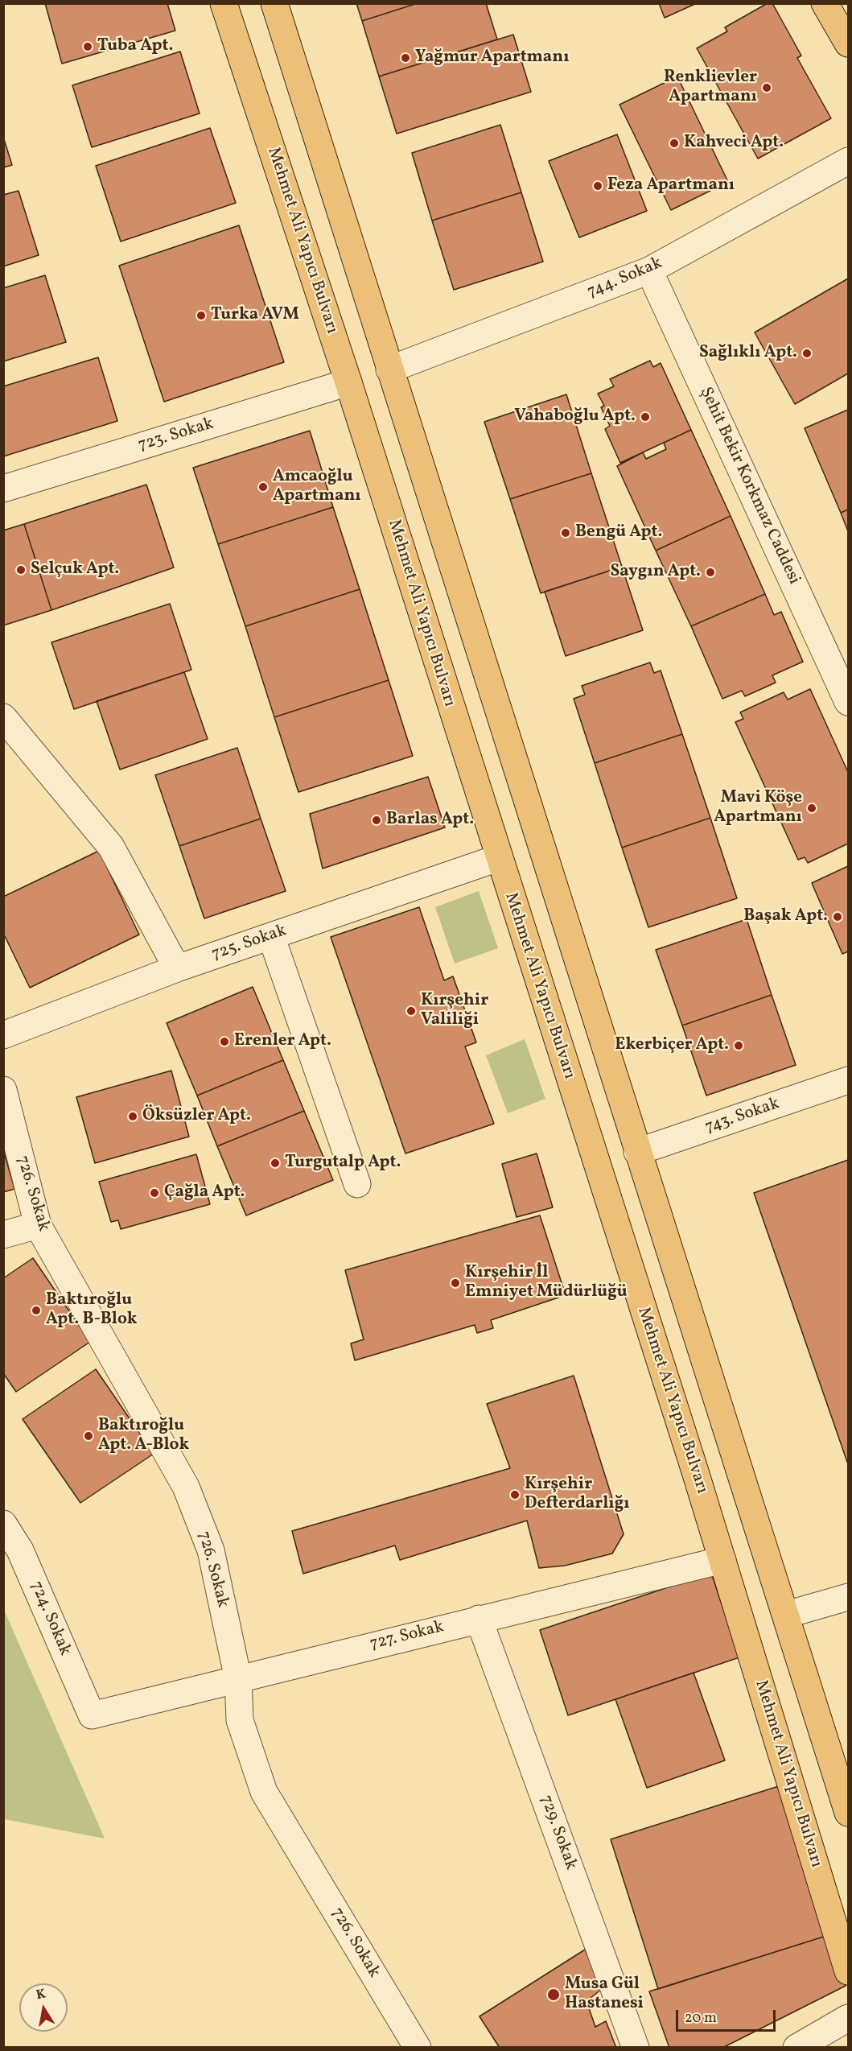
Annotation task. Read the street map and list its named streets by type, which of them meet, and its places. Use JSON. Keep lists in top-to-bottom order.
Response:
{
  "streets": {
    "main road": ["Mehmet Ali Yapıcı Bulvarı"],
    "street": [
      "744. Sokak",
      "723. Sokak",
      "Şehit Bekir Korkmaz Caddesi",
      "725. Sokak",
      "743. Sokak",
      "726. Sokak",
      "724. Sokak",
      "727. Sokak",
      "729. Sokak"
    ]
  },
  "crossings": [
    ["Mehmet Ali Yapıcı Bulvarı", "723. Sokak"],
    ["Mehmet Ali Yapıcı Bulvarı", "725. Sokak"],
    ["Mehmet Ali Yapıcı Bulvarı", "727. Sokak"],
    ["744. Sokak", "Şehit Bekir Korkmaz Caddesi"],
    ["726. Sokak", "727. Sokak"],
    ["724. Sokak", "727. Sokak"],
    ["727. Sokak", "729. Sokak"]
  ],
  "places": [
    "Tuba Apt.",
    "Yağmur Apartmanı",
    "Renklievler Apartmanı",
    "Kahveci Apt.",
    "Feza Apartmanı",
    "Turka AVM",
    "Sağlıklı Apt.",
    "Vahaboğlu Apt.",
    "Amcaoğlu Apartmanı",
    "Bengü Apt.",
    "Selçuk Apt.",
    "Saygın Apt.",
    "Mavi Köşe Apartmanı",
    "Barlas Apt.",
    "Başak Apt.",
    "Kırşehir Valiliği",
    "Erenler Apt.",
    "Ekerbiçer Apt.",
    "Öksüzler Apt.",
    "Turgutalp Apt.",
    "Çağla Apt.",
    "Kırşehir İl Emniyet Müdürlüğü",
    "Baktıroğlu Apt. B-Blok",
    "Baktıroğlu Apt. A-Blok",
    "Kırşehir Defterdarlığı",
    "Musa Gül Hastanesi"
  ],
  "scale_bar": "20 m",
  "north": "top"
}
